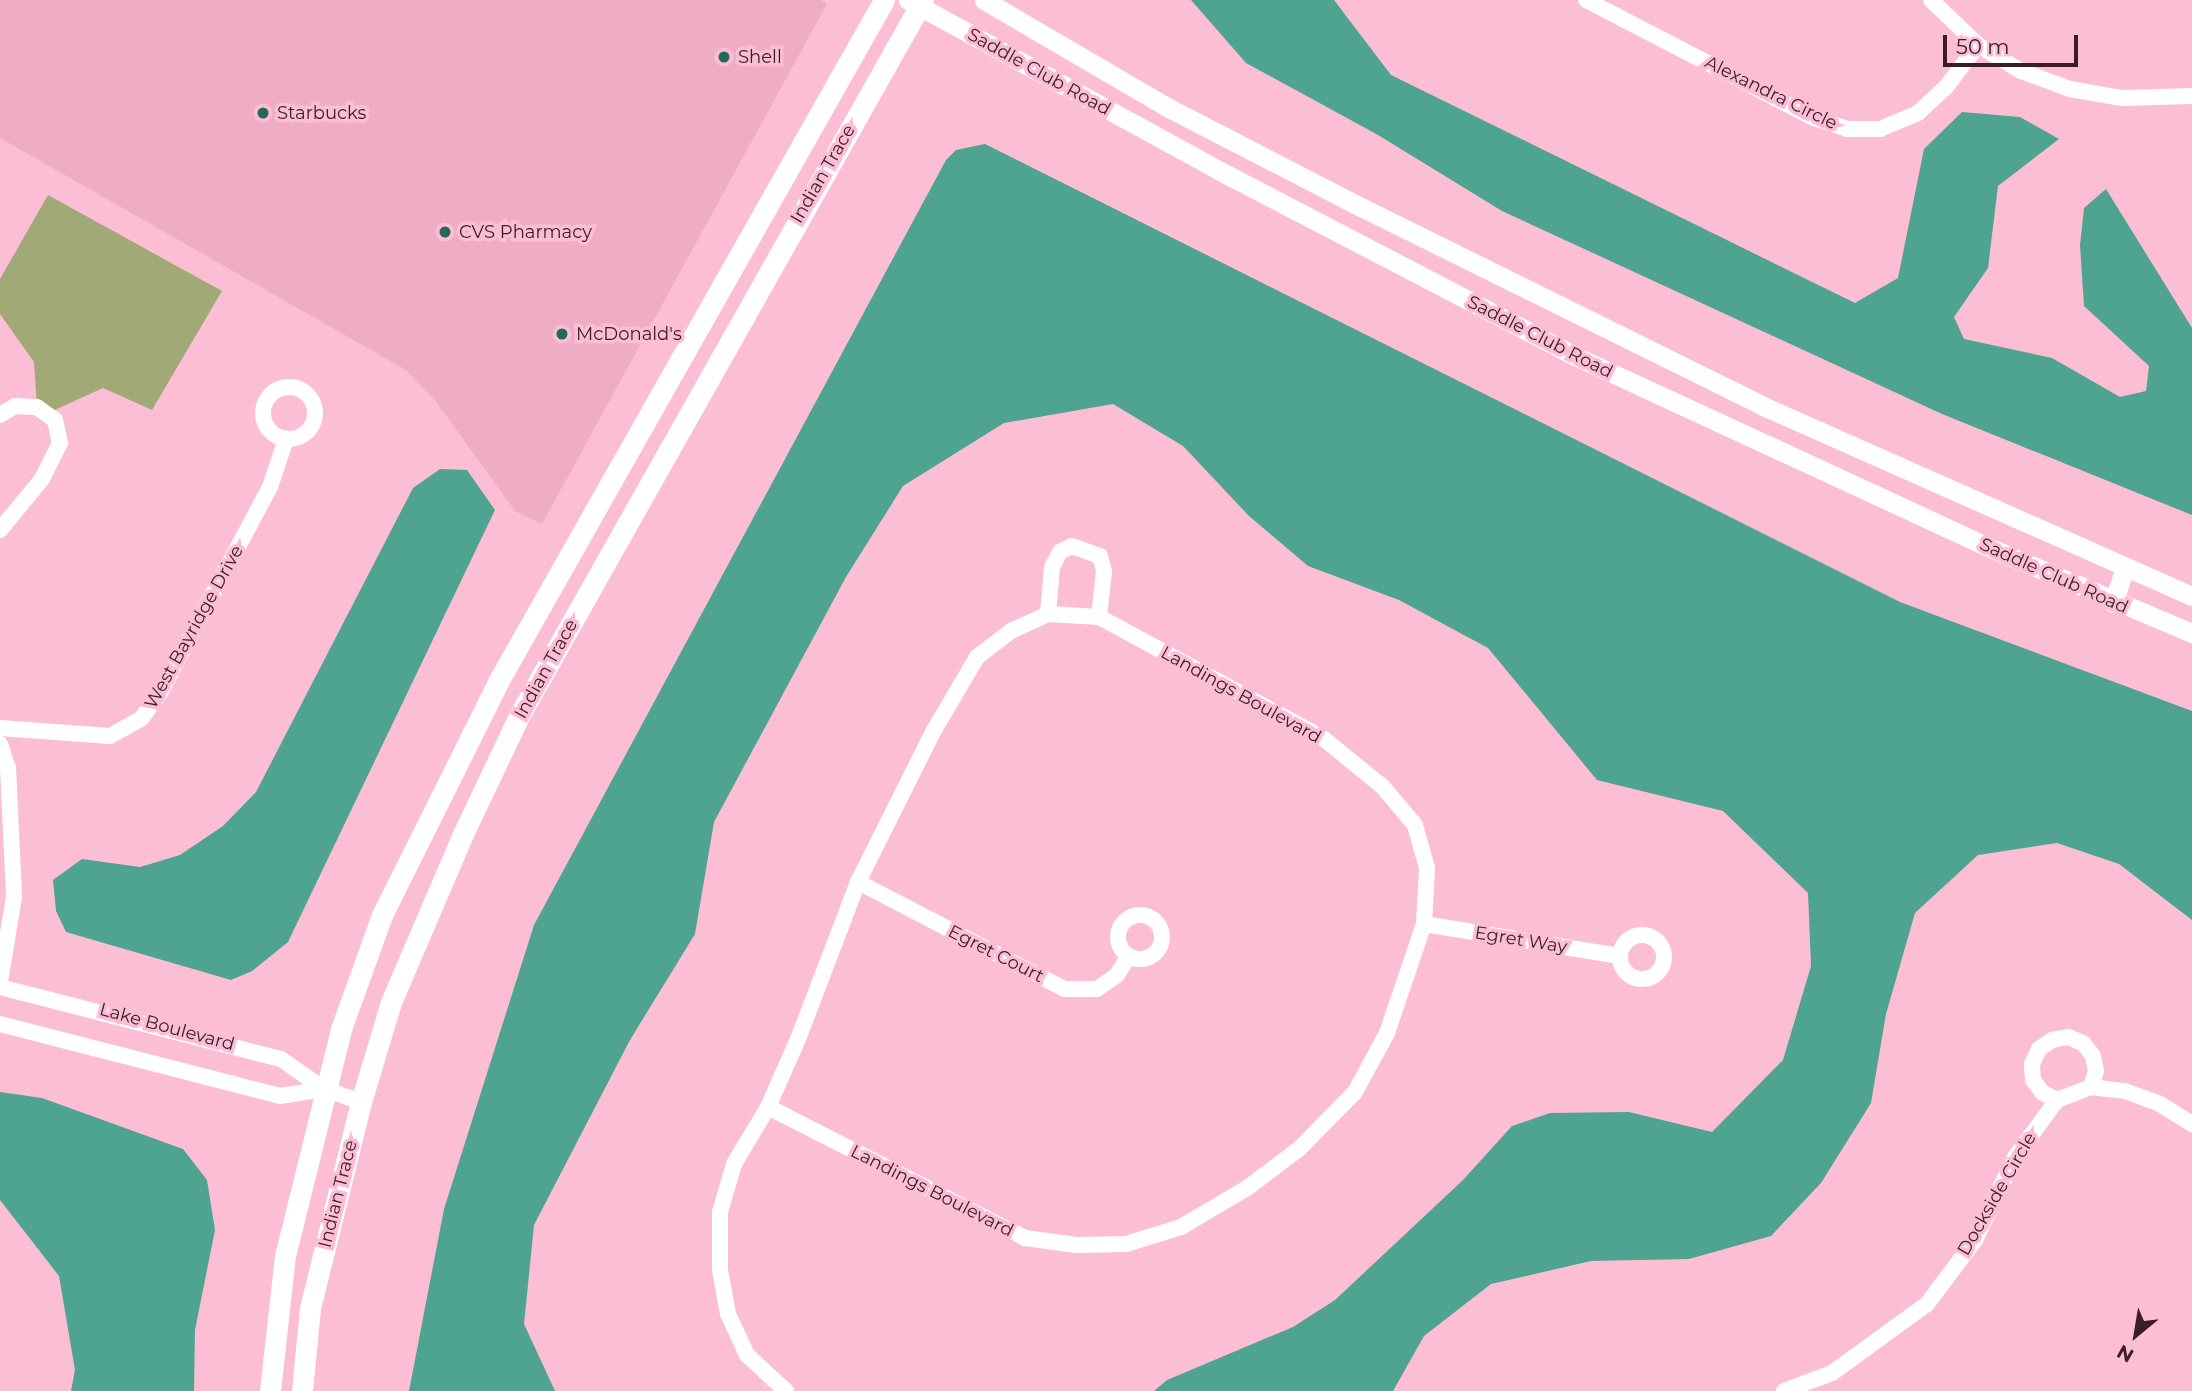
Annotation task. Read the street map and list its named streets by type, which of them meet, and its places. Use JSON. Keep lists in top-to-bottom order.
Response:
{
  "streets": {
    "main road": ["Indian Trace"],
    "street": [
      "Saddle Club Road",
      "Alexandra Circle",
      "West Bayridge Drive",
      "Landings Boulevard",
      "Egret Way",
      "Egret Court",
      "Lake Boulevard",
      "Dockside Circle"
    ]
  },
  "crossings": [
    ["Saddle Club Road", "Indian Trace"],
    ["Indian Trace", "Lake Boulevard"],
    ["Landings Boulevard", "Egret Way"],
    ["Landings Boulevard", "Egret Court"]
  ],
  "places": [
    "Shell",
    "Starbucks",
    "CVS Pharmacy",
    "McDonald's"
  ],
  "scale_bar": "50 m",
  "north": "bottom left"
}
